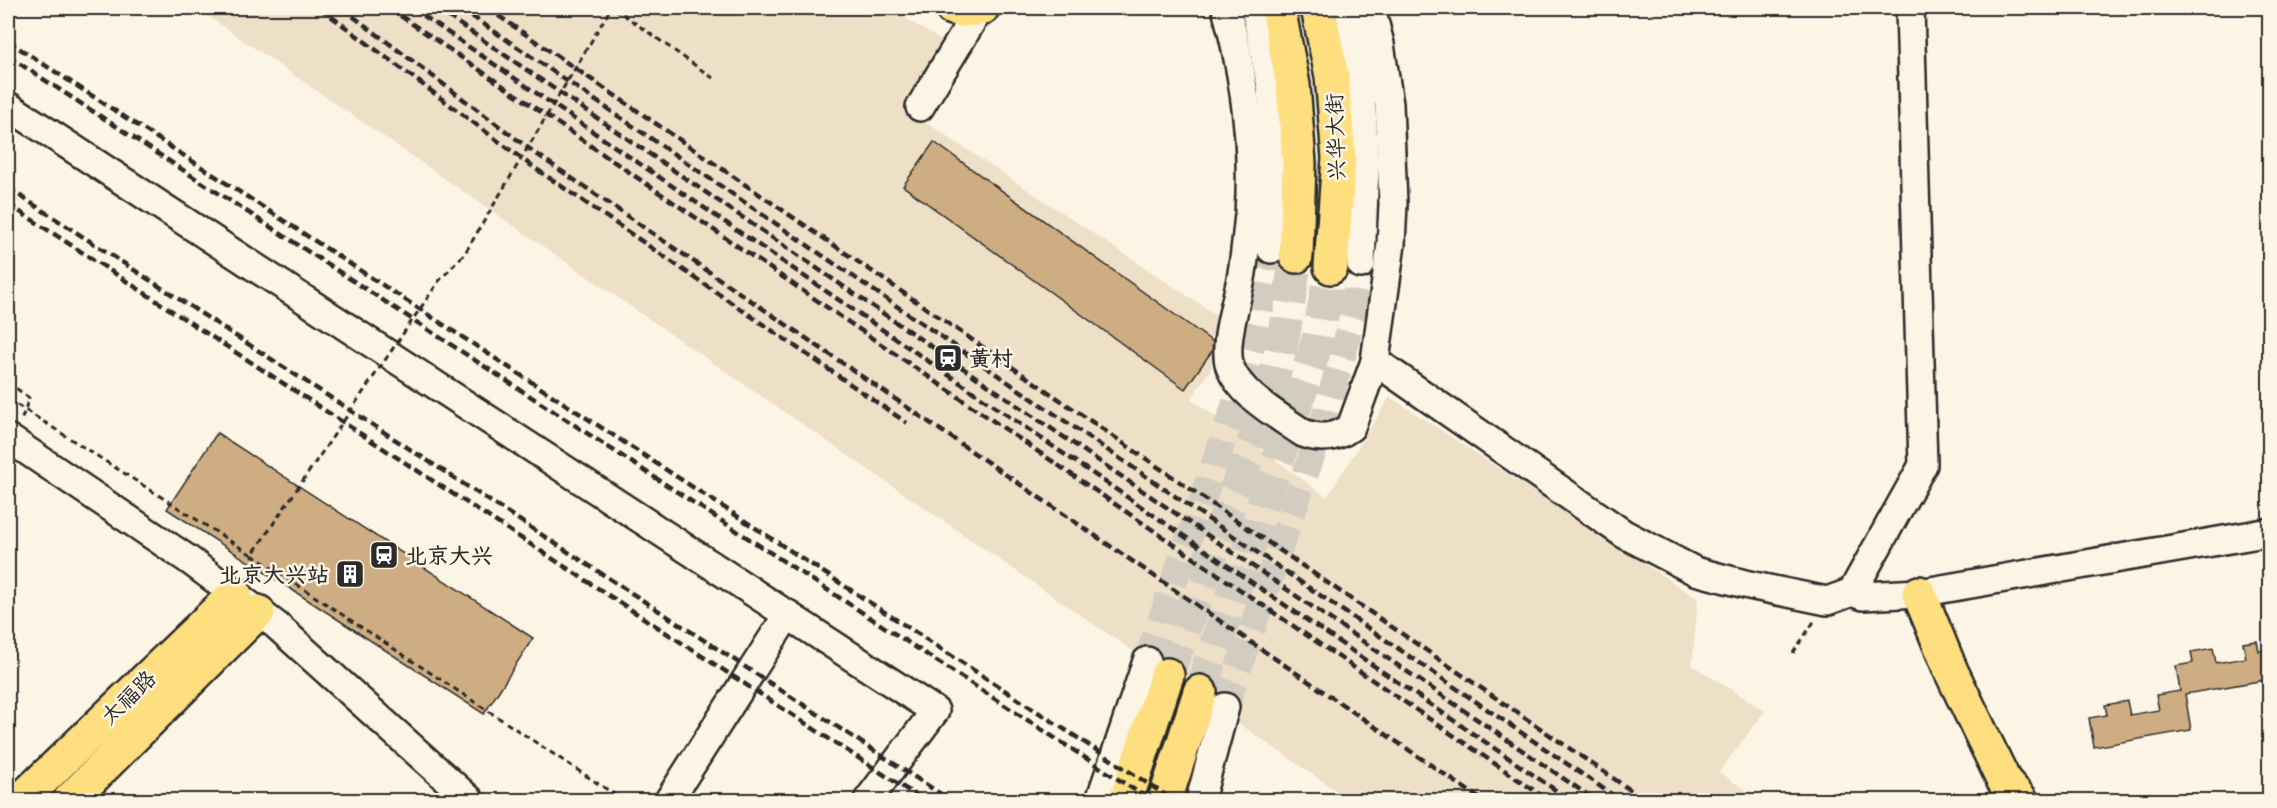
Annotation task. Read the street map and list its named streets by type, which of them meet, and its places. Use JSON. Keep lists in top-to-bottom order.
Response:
{
  "streets": {
    "main road": ["兴华大街", "太福路"]
  },
  "places": {
    "station": ["黄村", "北京大兴"],
    "building": ["北京大兴站"]
  }
}
